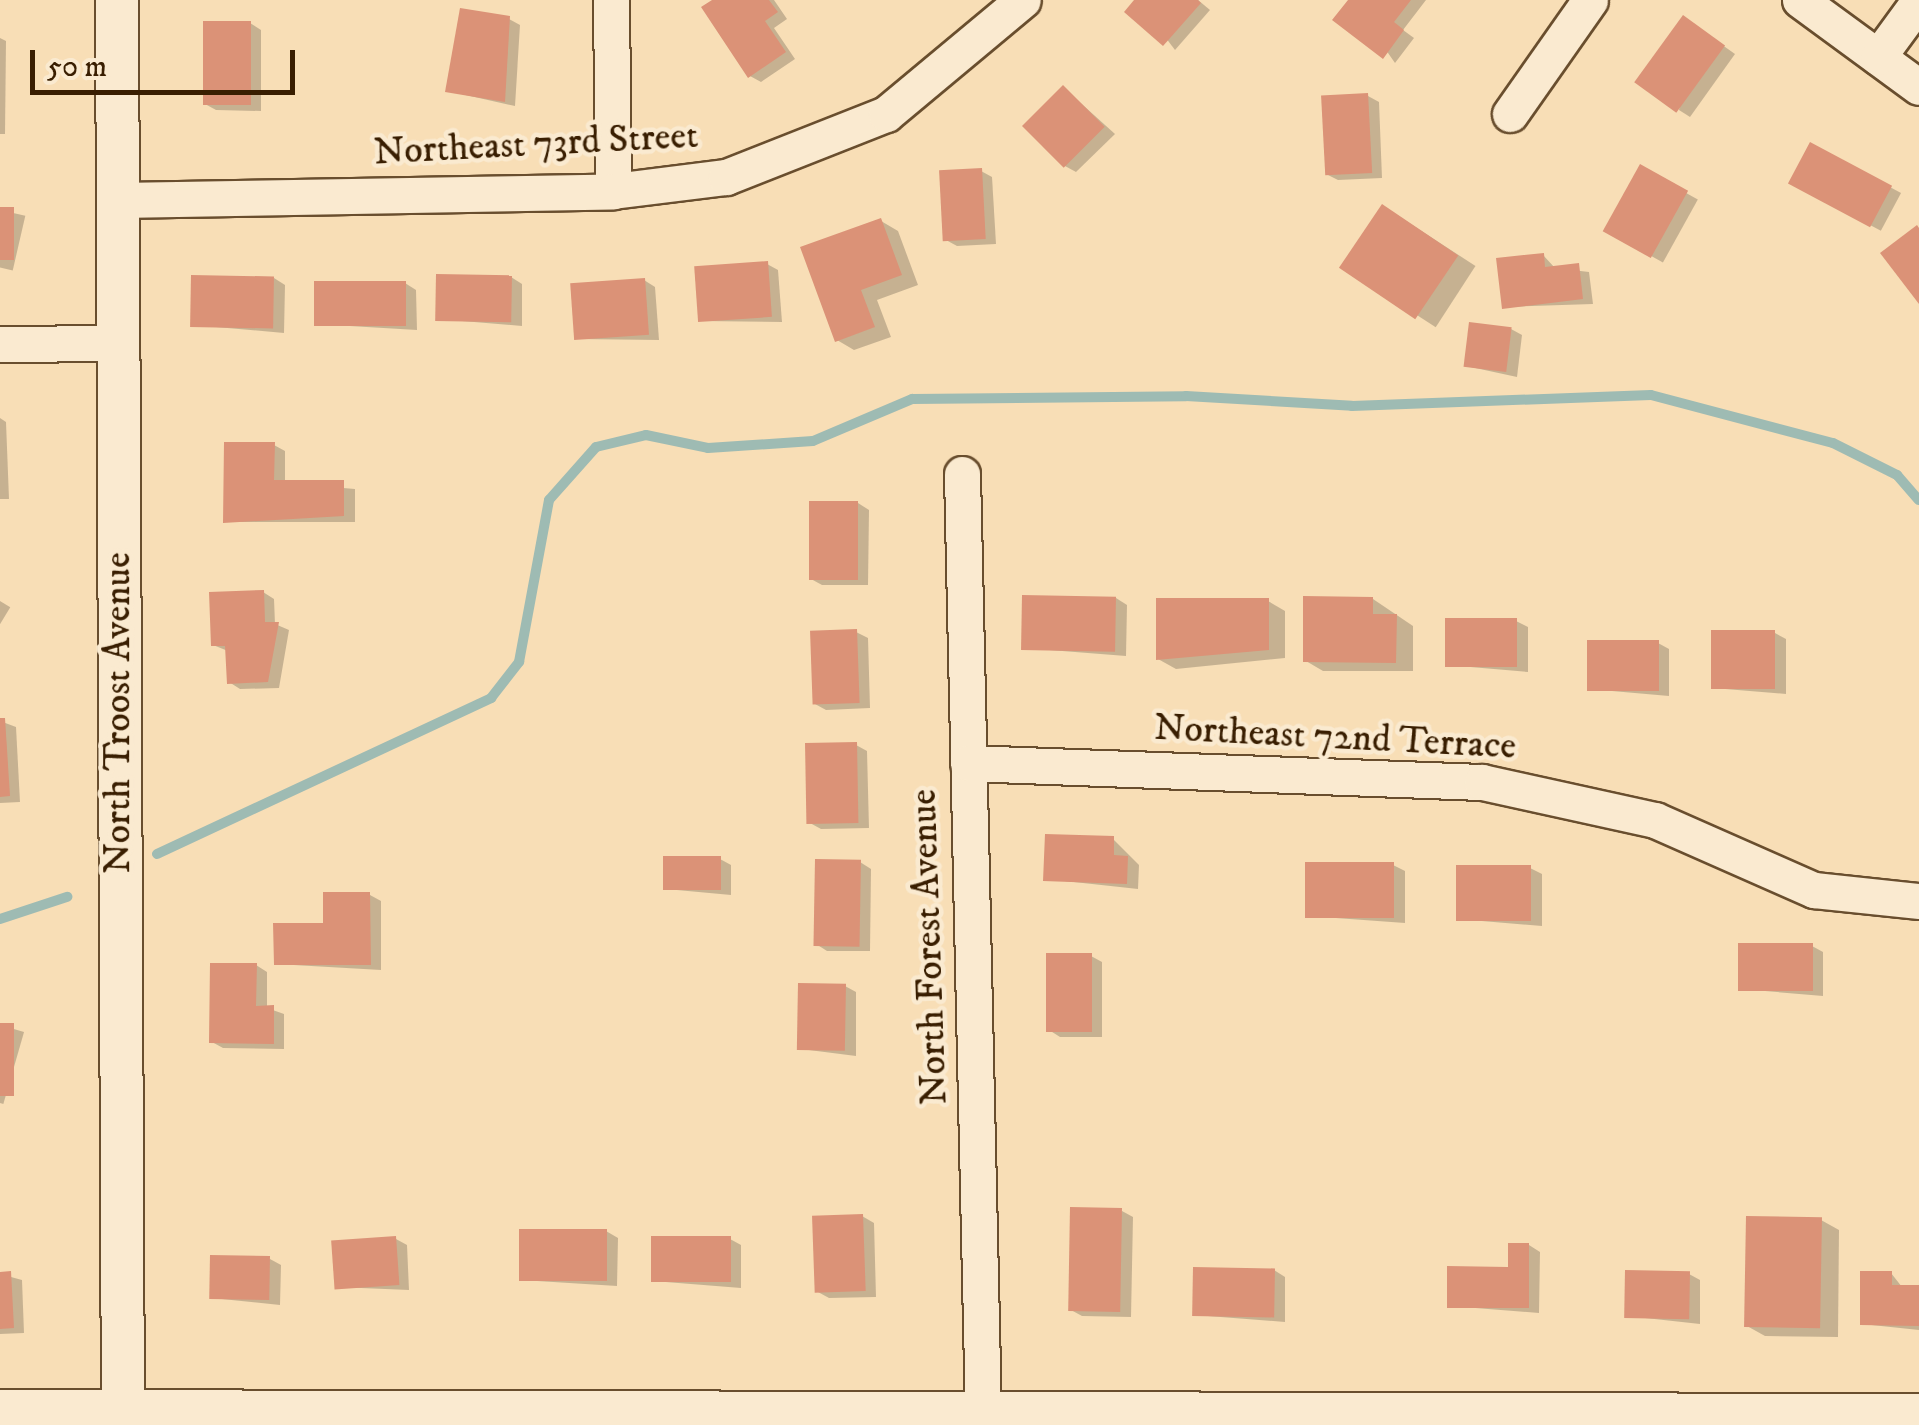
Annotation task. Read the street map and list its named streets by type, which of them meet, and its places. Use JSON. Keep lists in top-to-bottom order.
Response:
{
  "streets": {
    "street": [
      "Northeast 73rd Street",
      "North Troost Avenue",
      "Northeast 72nd Terrace",
      "North Forest Avenue"
    ]
  },
  "crossings": [
    ["Northeast 73rd Street", "North Troost Avenue"],
    ["Northeast 72nd Terrace", "North Forest Avenue"]
  ],
  "scale_bar": "50 m"
}
